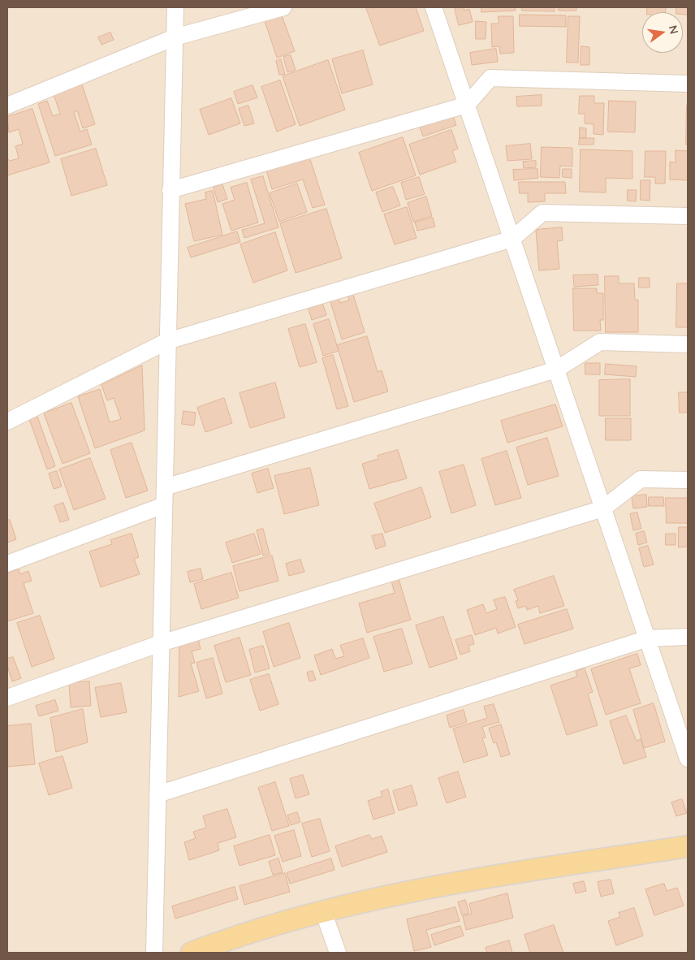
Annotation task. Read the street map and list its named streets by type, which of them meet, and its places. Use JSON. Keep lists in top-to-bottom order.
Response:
{
  "north": "right"
}
